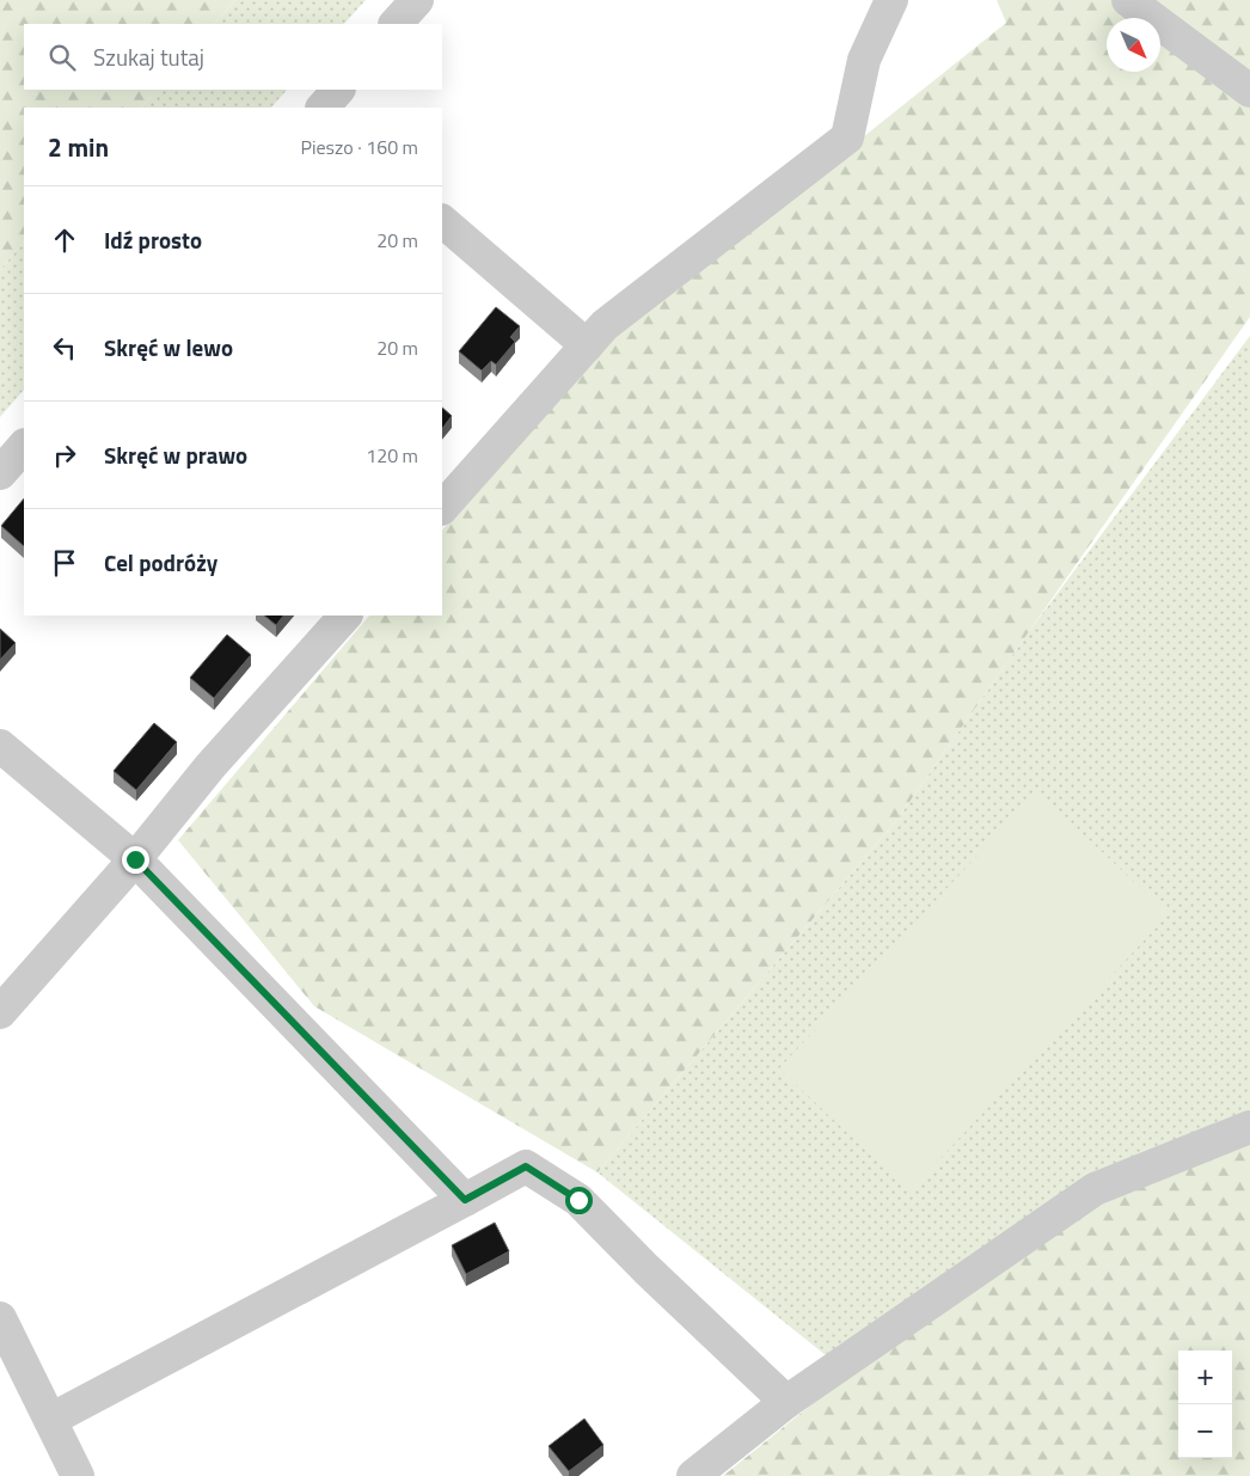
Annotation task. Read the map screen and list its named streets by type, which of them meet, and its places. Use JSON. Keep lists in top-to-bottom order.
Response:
{
  "north": "bottom right",
  "page": {
    "search": "Szukaj tutaj",
    "heading": ["2 min", "Pieszo · 160 m"],
    "list": [
      ["Idź prosto", "20 m"],
      ["Skręć w lewo", "20 m"],
      ["Skręć w prawo", "120 m"],
      "Cel podróży"
    ],
    "map_buttons": ["+", "−"]
  }
}
